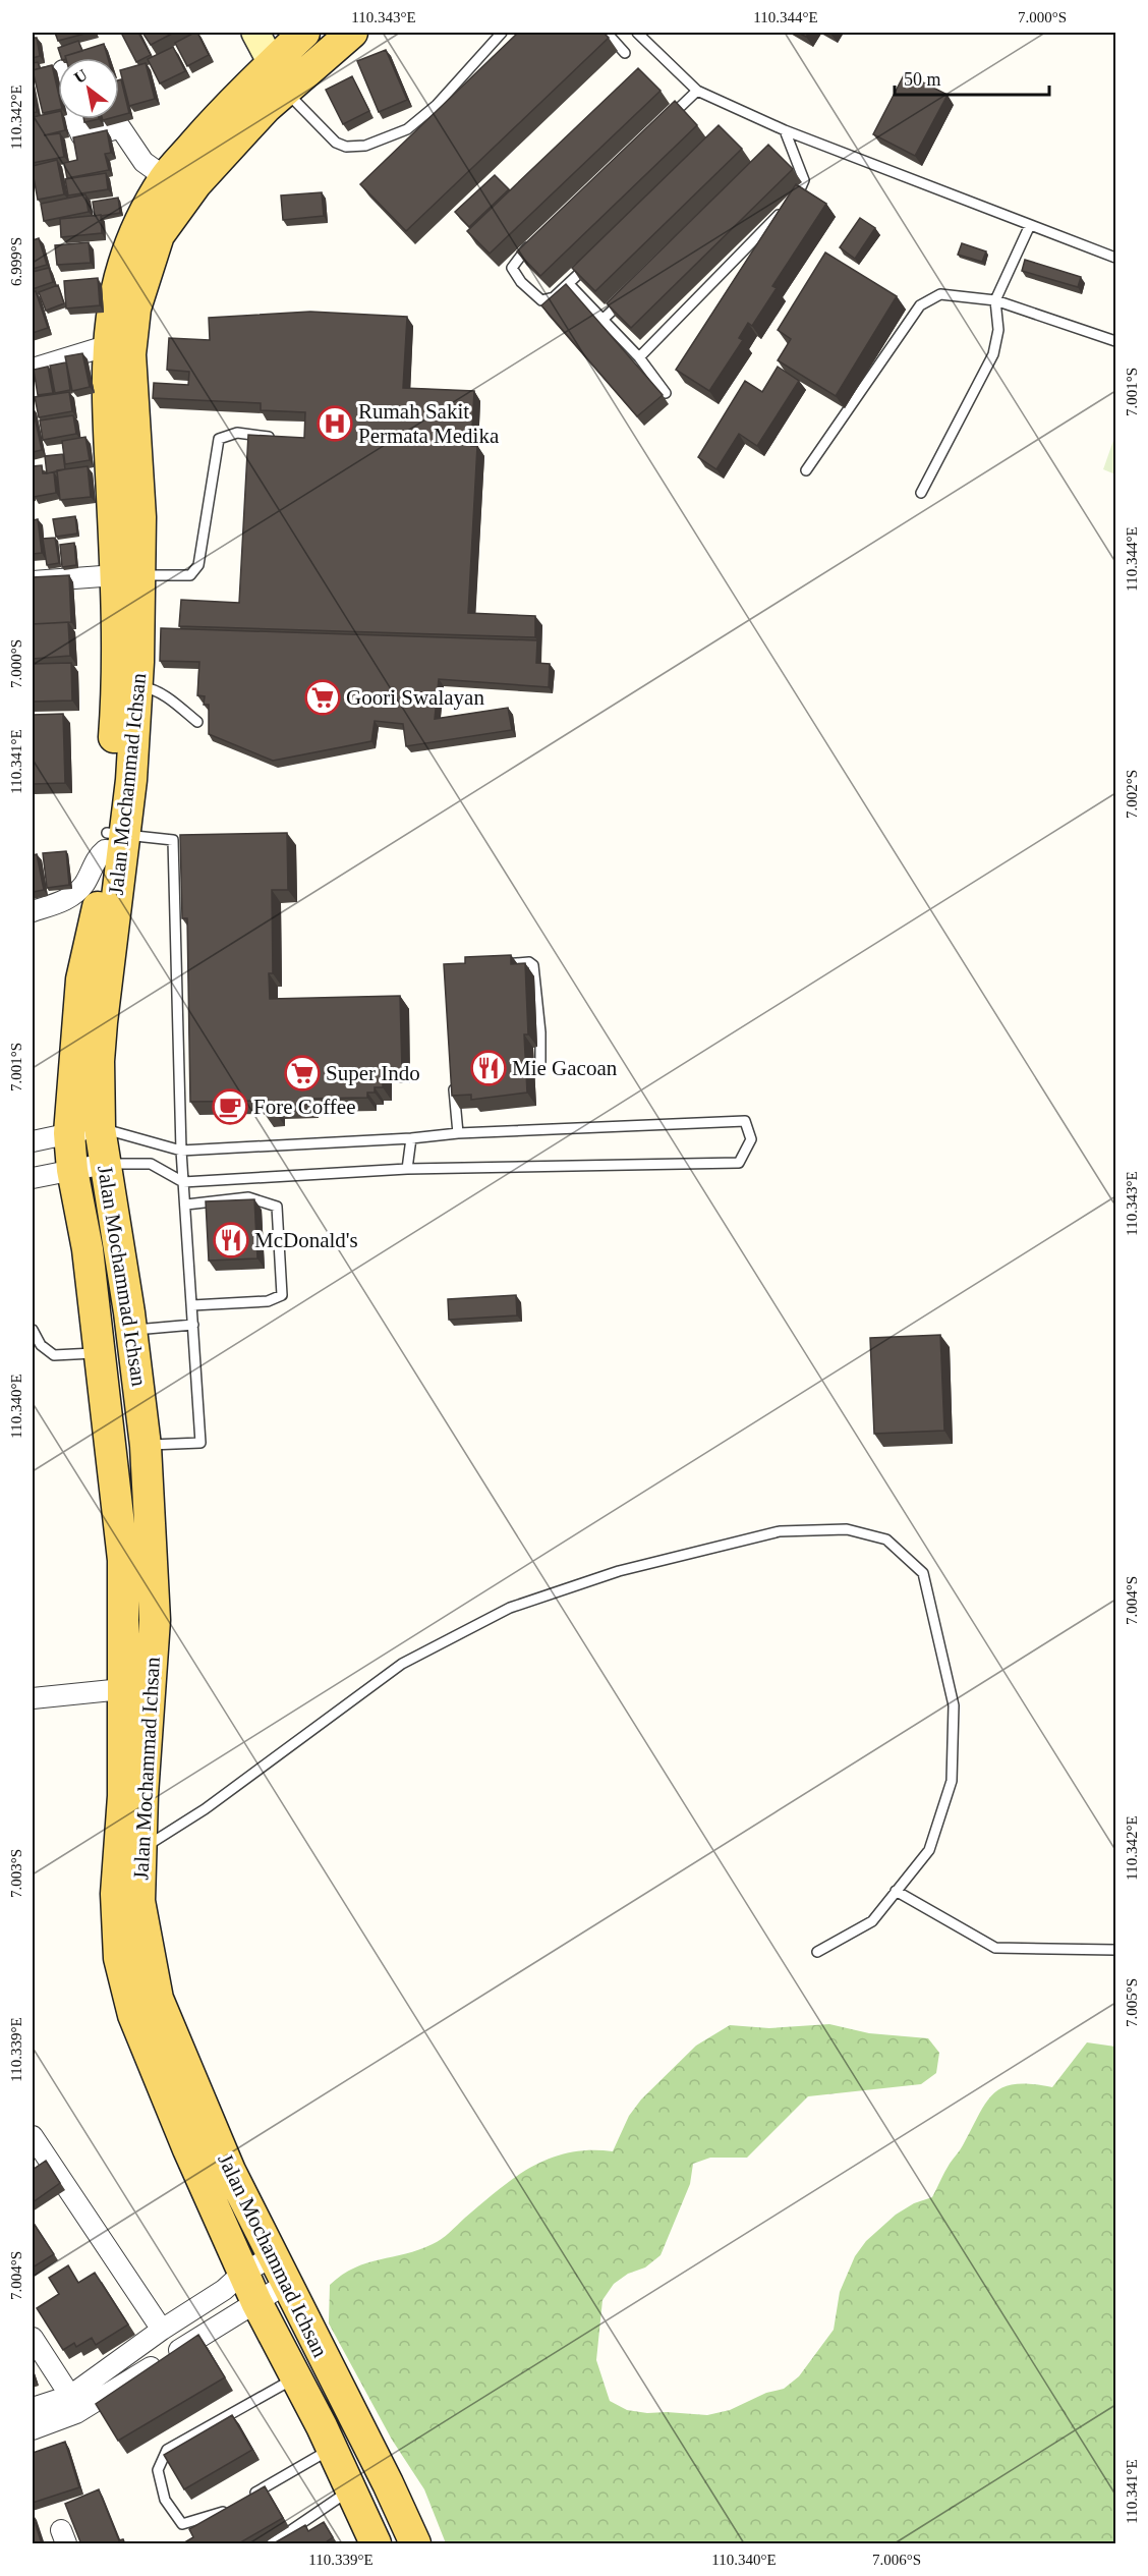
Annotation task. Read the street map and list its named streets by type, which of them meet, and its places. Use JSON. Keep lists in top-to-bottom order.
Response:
{
  "streets": {
    "main road": ["Jalan Mochammad Ichsan"]
  },
  "places": {
    "hospital": ["Rumah Sakit Permata Medika"],
    "supermarket": ["Goori Swalayan", "Super Indo"],
    "restaurant": ["Mie Gacoan", "McDonald's"],
    "cafe": ["Fore Coffee"]
  },
  "scale_bar": "50 m",
  "north": "top left",
  "coordinates": [
    "110.343°E",
    "110.344°E",
    "7.000°S",
    "110.342°E",
    "6.999°S",
    "7.001°S",
    "110.341°E",
    "7.002°S",
    "110.340°E",
    "7.004°S",
    "7.003°S",
    "7.005°S",
    "110.339°E",
    "7.006°S"
  ]
}
